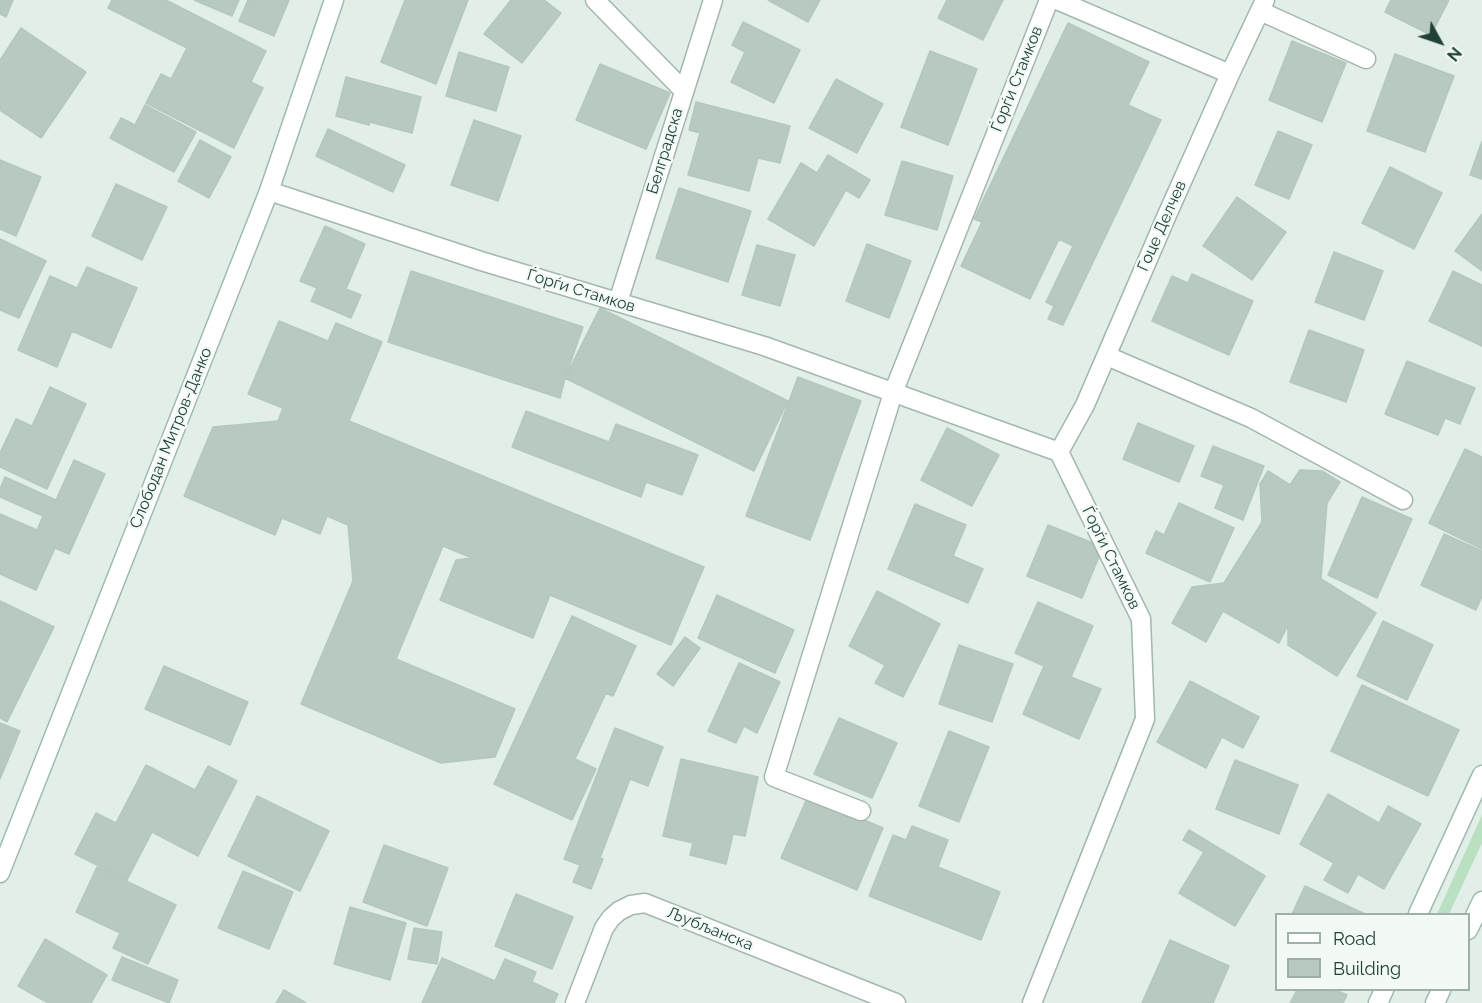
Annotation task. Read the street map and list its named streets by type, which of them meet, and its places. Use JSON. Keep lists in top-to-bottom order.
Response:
{
  "streets": {
    "street": [
      "Ѓорѓи Стамков",
      "Белградска",
      "Гоце Делчев",
      "Слободан Митров-Данко",
      "Љубљанска"
    ]
  },
  "crossings": [
    ["Ѓорѓи Стамков", "Белградска"],
    ["Ѓорѓи Стамков", "Гоце Делчев"],
    ["Ѓорѓи Стамков", "Слободан Митров-Данко"]
  ],
  "legend": ["Road", "Building"],
  "north": "bottom right"
}
